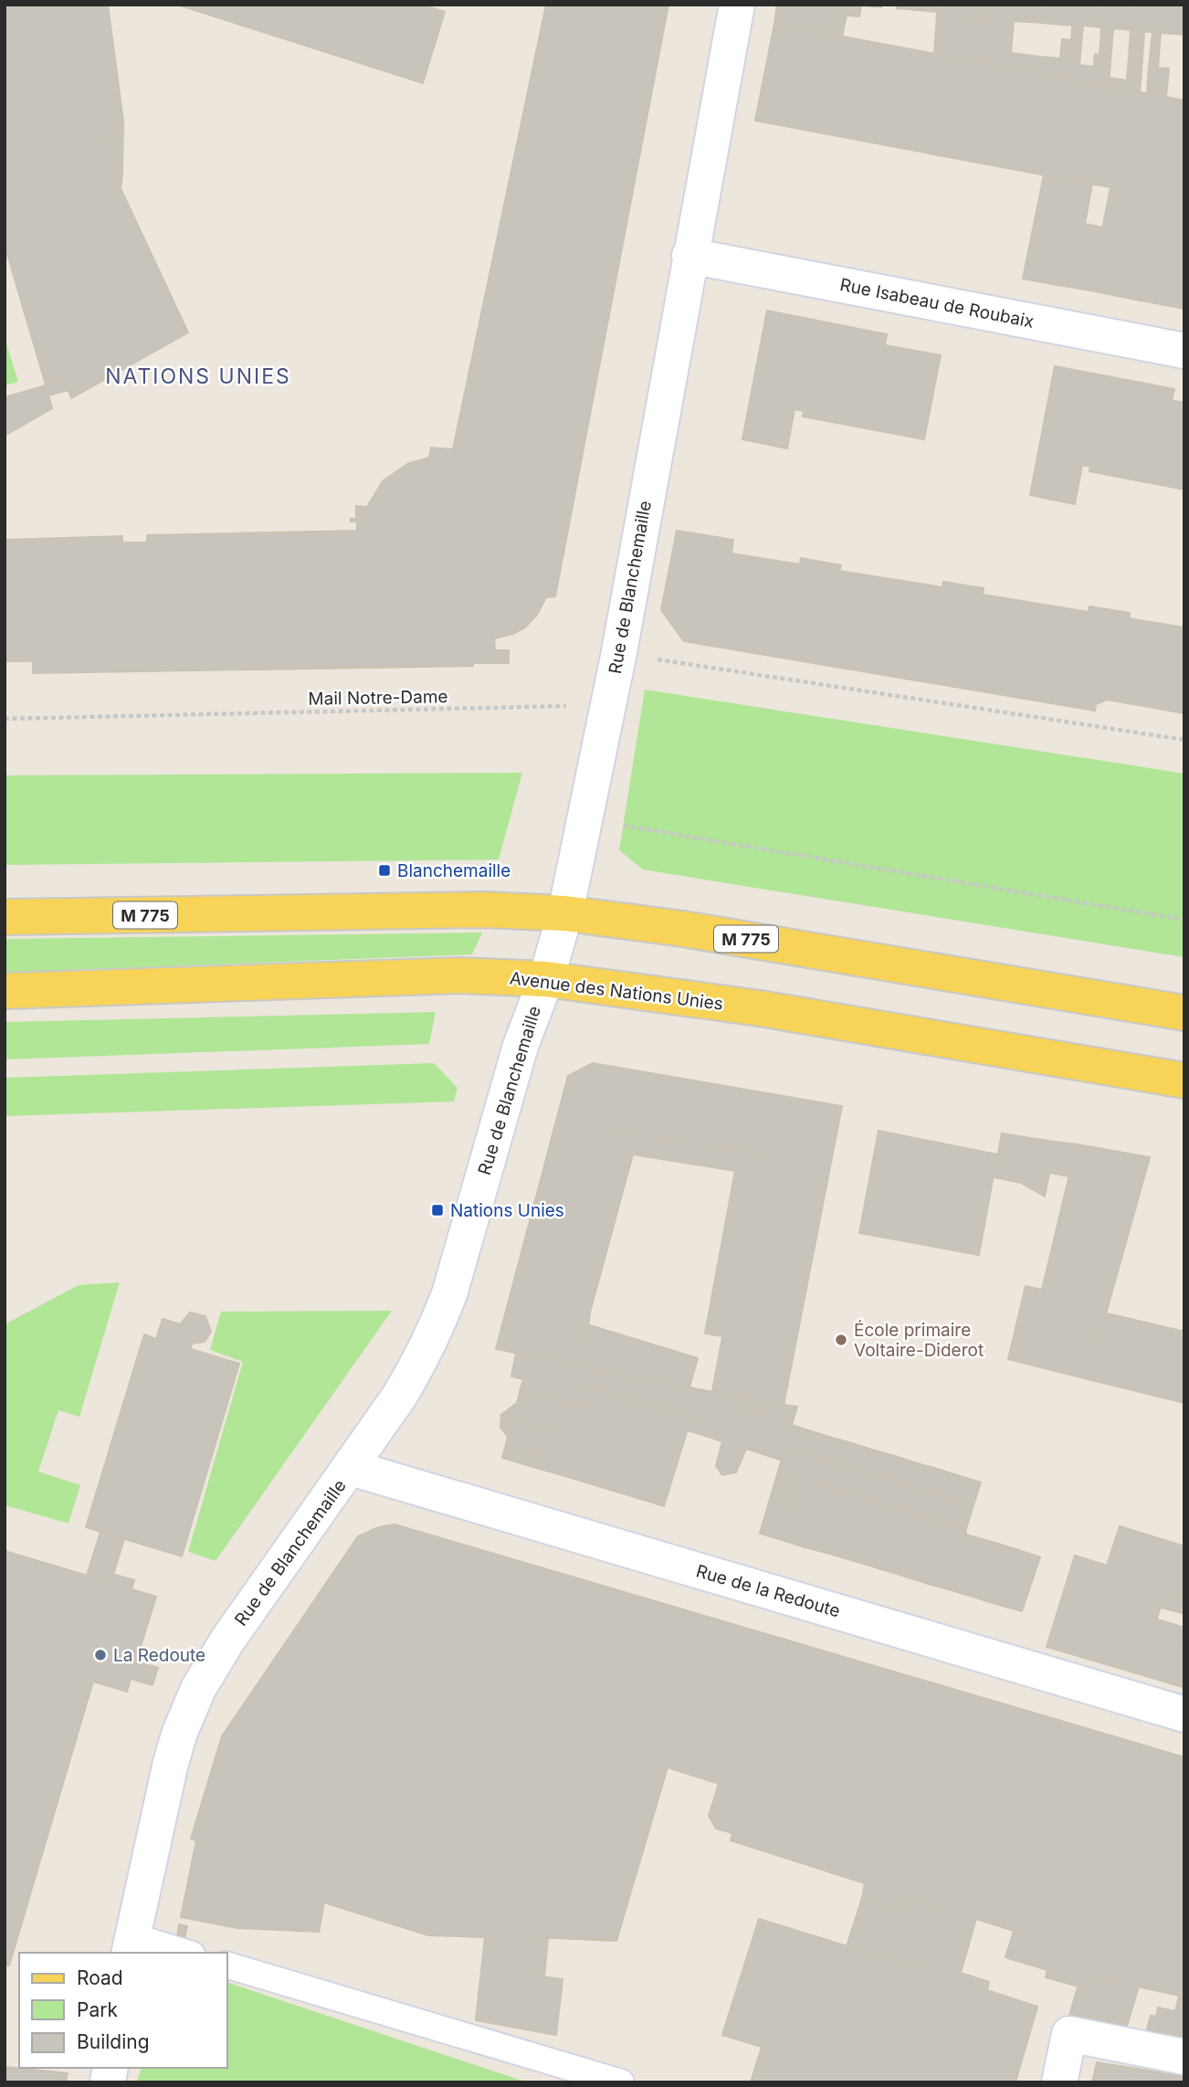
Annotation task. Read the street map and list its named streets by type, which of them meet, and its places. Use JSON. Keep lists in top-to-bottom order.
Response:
{
  "streets": {
    "main road": ["M 775", "Avenue des Nations Unies"],
    "street": ["Rue Isabeau de Roubaix", "Rue de Blanchemaille", "Rue de la Redoute"],
    "path": ["Mail Notre-Dame"]
  },
  "crossings": [
    ["Rue Isabeau de Roubaix", "Rue de Blanchemaille"],
    ["Rue de Blanchemaille", "M 775"],
    ["Rue de Blanchemaille", "Avenue des Nations Unies"],
    ["Rue de Blanchemaille", "Rue de la Redoute"]
  ],
  "districts": ["NATIONS UNIES"],
  "places": {
    "transit": ["Blanchemaille", "Nations Unies"],
    "other": ["École primaire Voltaire-Diderot", "La Redoute"]
  },
  "legend": ["Road", "Park", "Building"]
}
